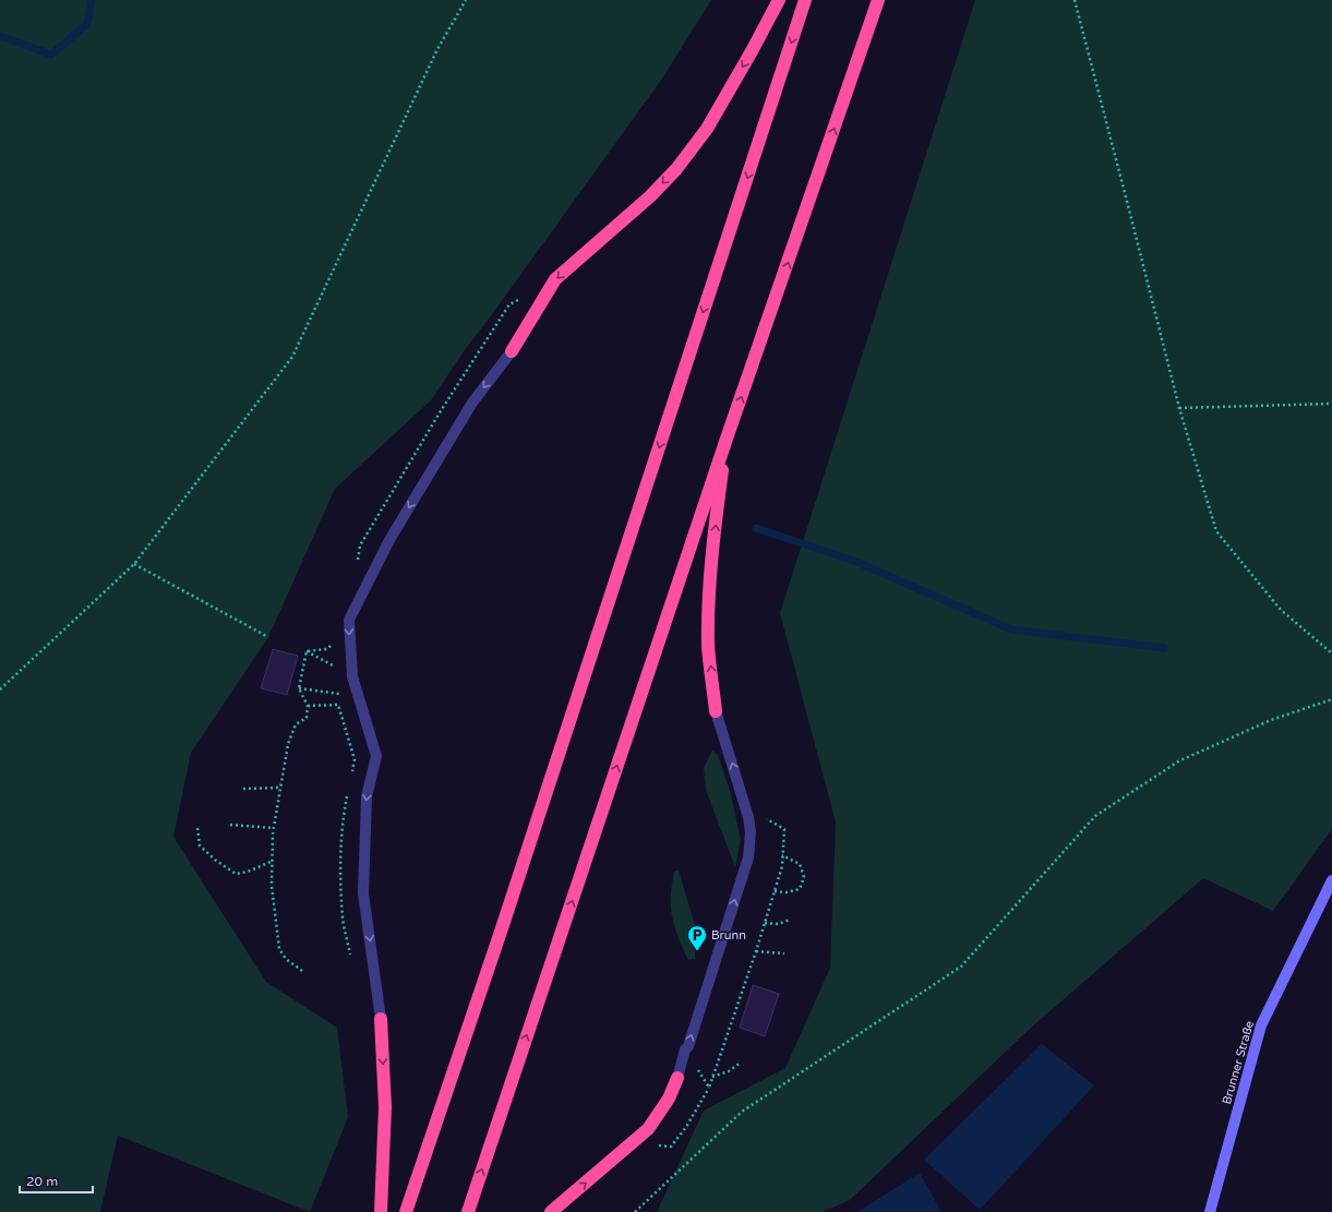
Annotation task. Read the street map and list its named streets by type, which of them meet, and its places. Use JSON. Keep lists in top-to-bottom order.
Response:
{
  "streets": {
    "street": ["Brunner Straße"]
  },
  "places": {
    "parking": ["Brunn"]
  },
  "scale_bar": "20 m"
}
